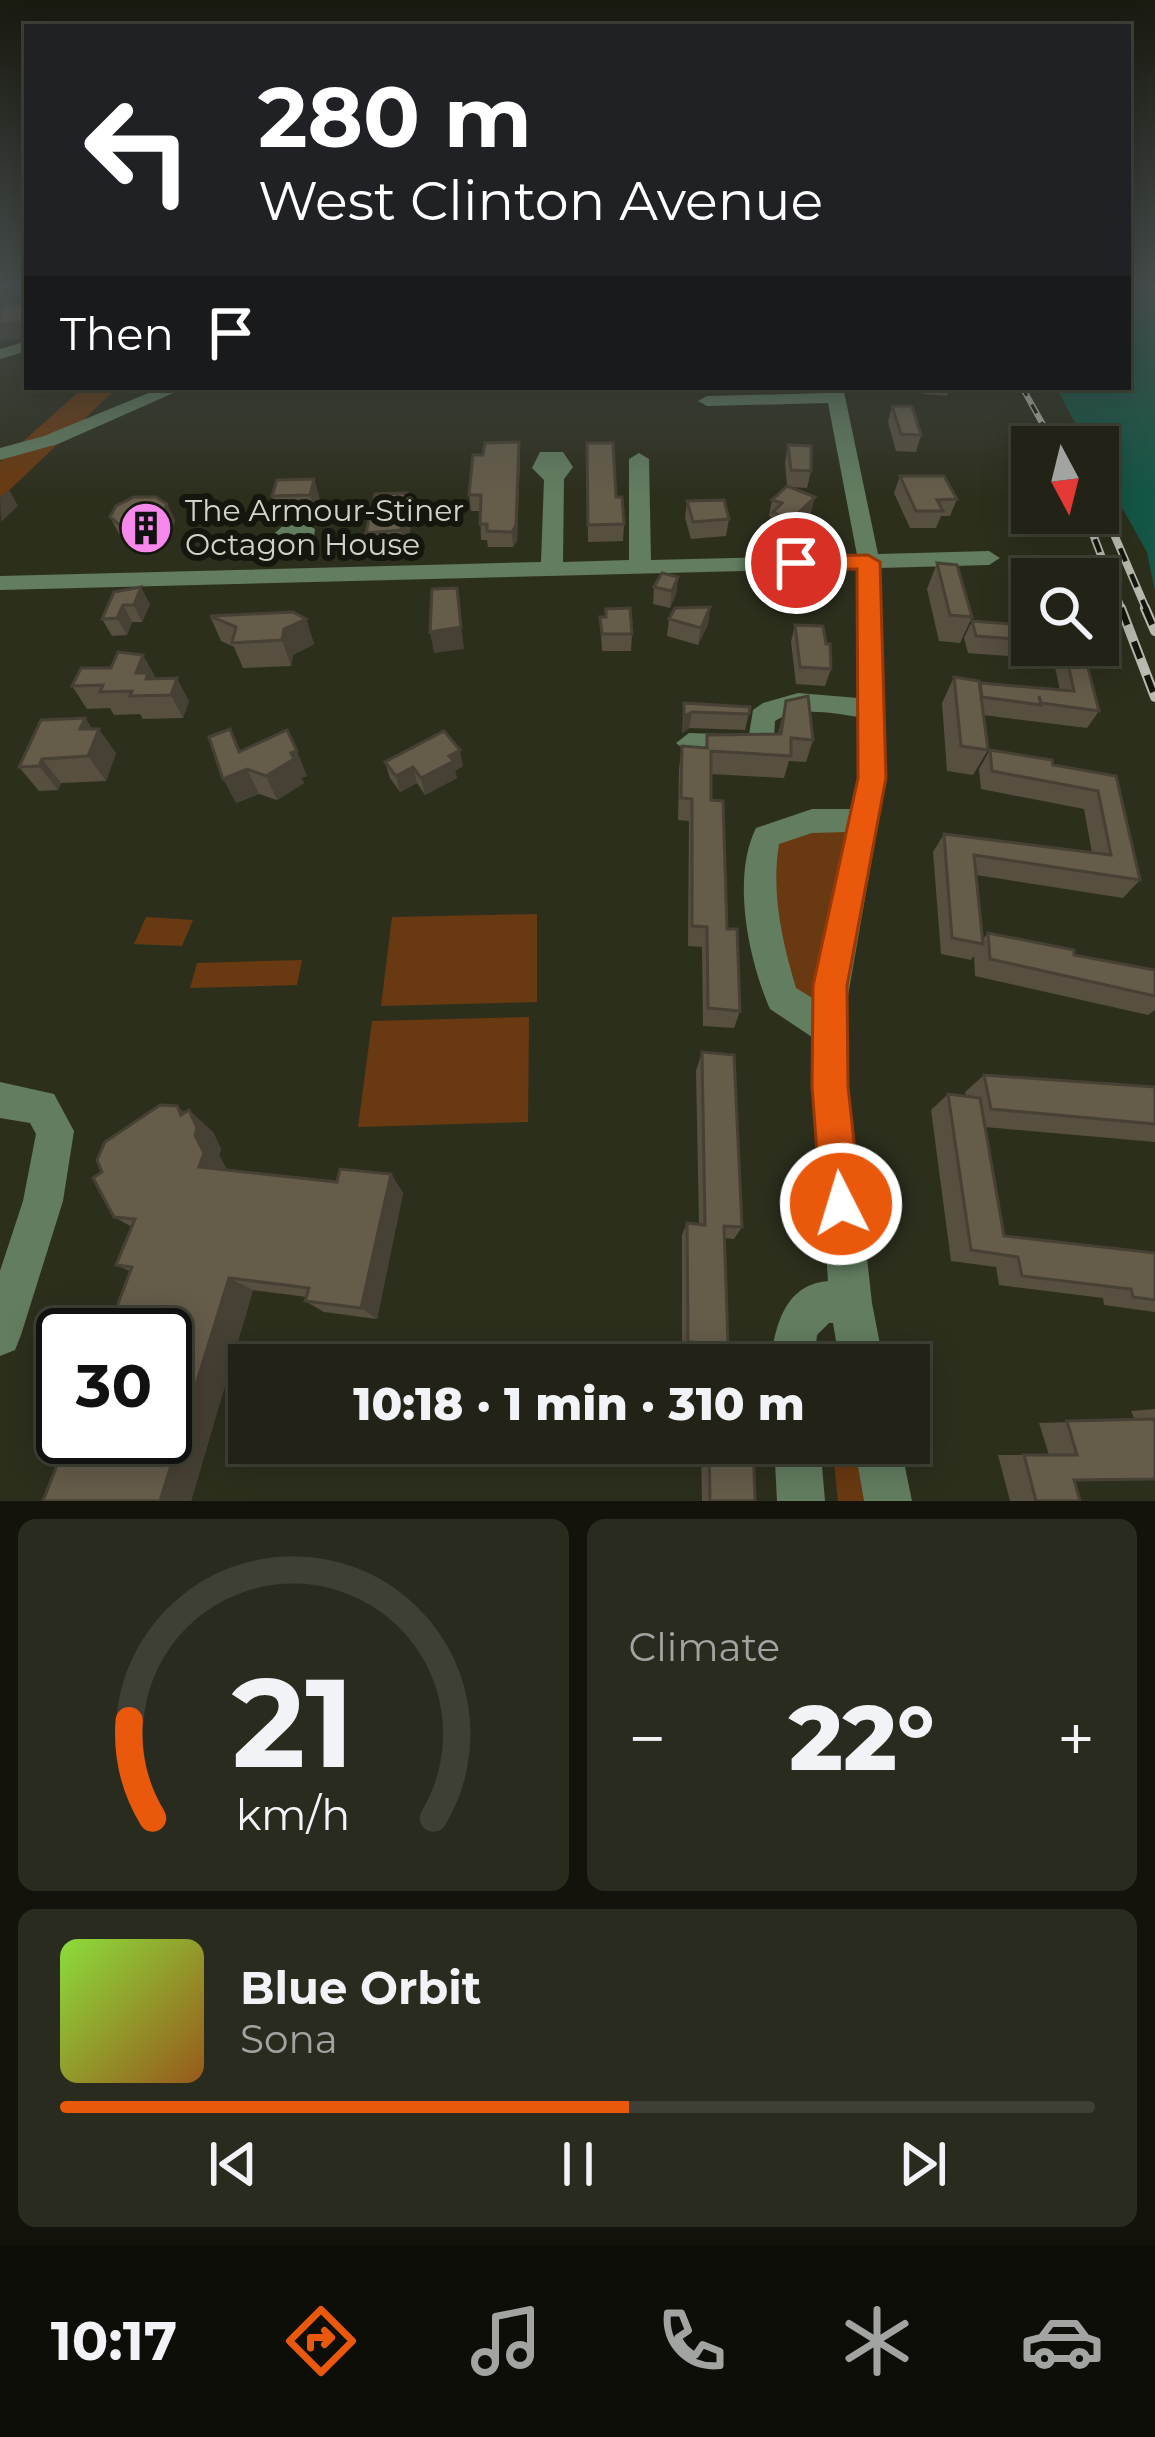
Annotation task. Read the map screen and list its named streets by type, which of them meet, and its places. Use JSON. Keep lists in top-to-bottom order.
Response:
{
  "places": {
    "building": ["The Armour-Stiner Octagon House"]
  },
  "north": "bottom",
  "page": {
    "turn": ["280 m", "West Clinton Avenue"],
    "then": "Then",
    "limit": "30",
    "trip": "10:18 · 1 min · 310 m",
    "tile": "Climate",
    "heat": ["−", "22°", "+"],
    "song": ["Blue Orbit", "Sona"],
    "tabs": "10:17",
    "gauge": ["21", "km/h"]
  }
}
